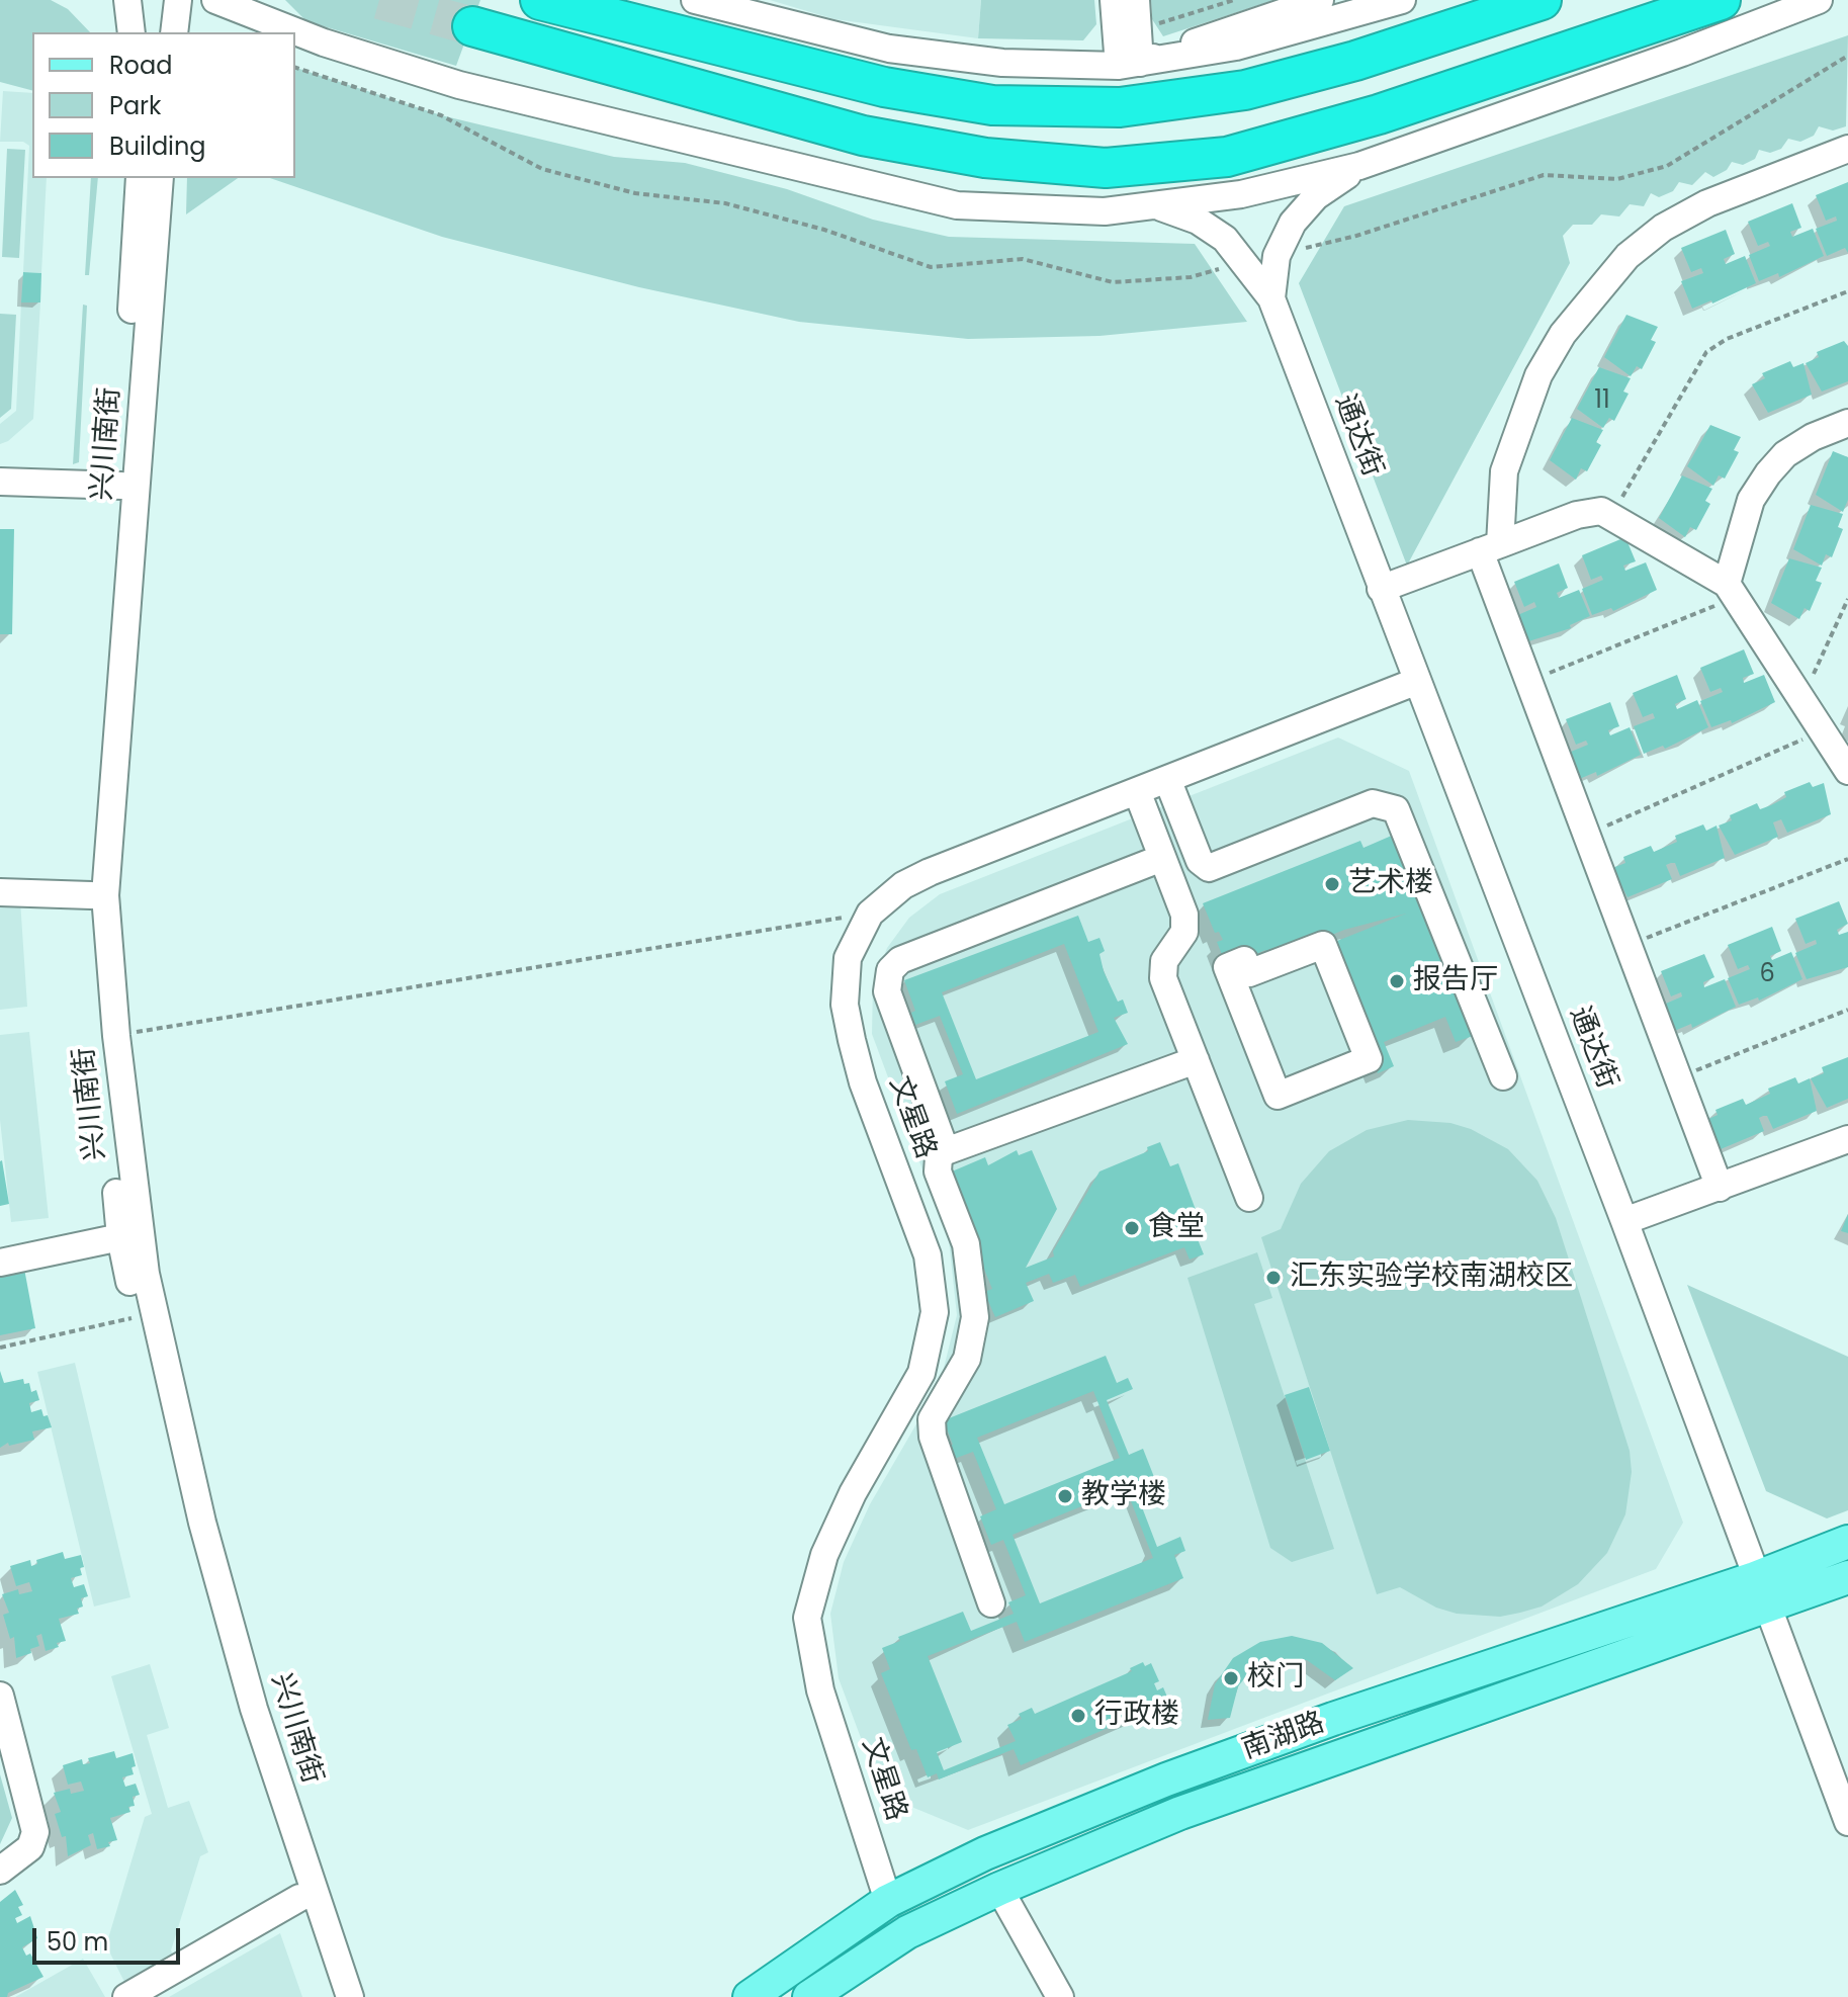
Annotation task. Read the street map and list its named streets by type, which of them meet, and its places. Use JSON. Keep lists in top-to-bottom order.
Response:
{
  "streets": {
    "main road": ["南湖路"],
    "street": ["通达街", "兴川南街", "文星路"]
  },
  "crossings": [
    ["通达街", "文星路"],
    ["通达街", "南湖路"],
    ["文星路", "南湖路"]
  ],
  "places": [
    "艺术楼",
    "报告厅",
    "食堂",
    "汇东实验学校南湖校区",
    "教学楼",
    "校门",
    "行政楼"
  ],
  "house_numbers": ["11", "6"],
  "legend": ["Road", "Park", "Building"],
  "scale_bar": "50 m"
}
